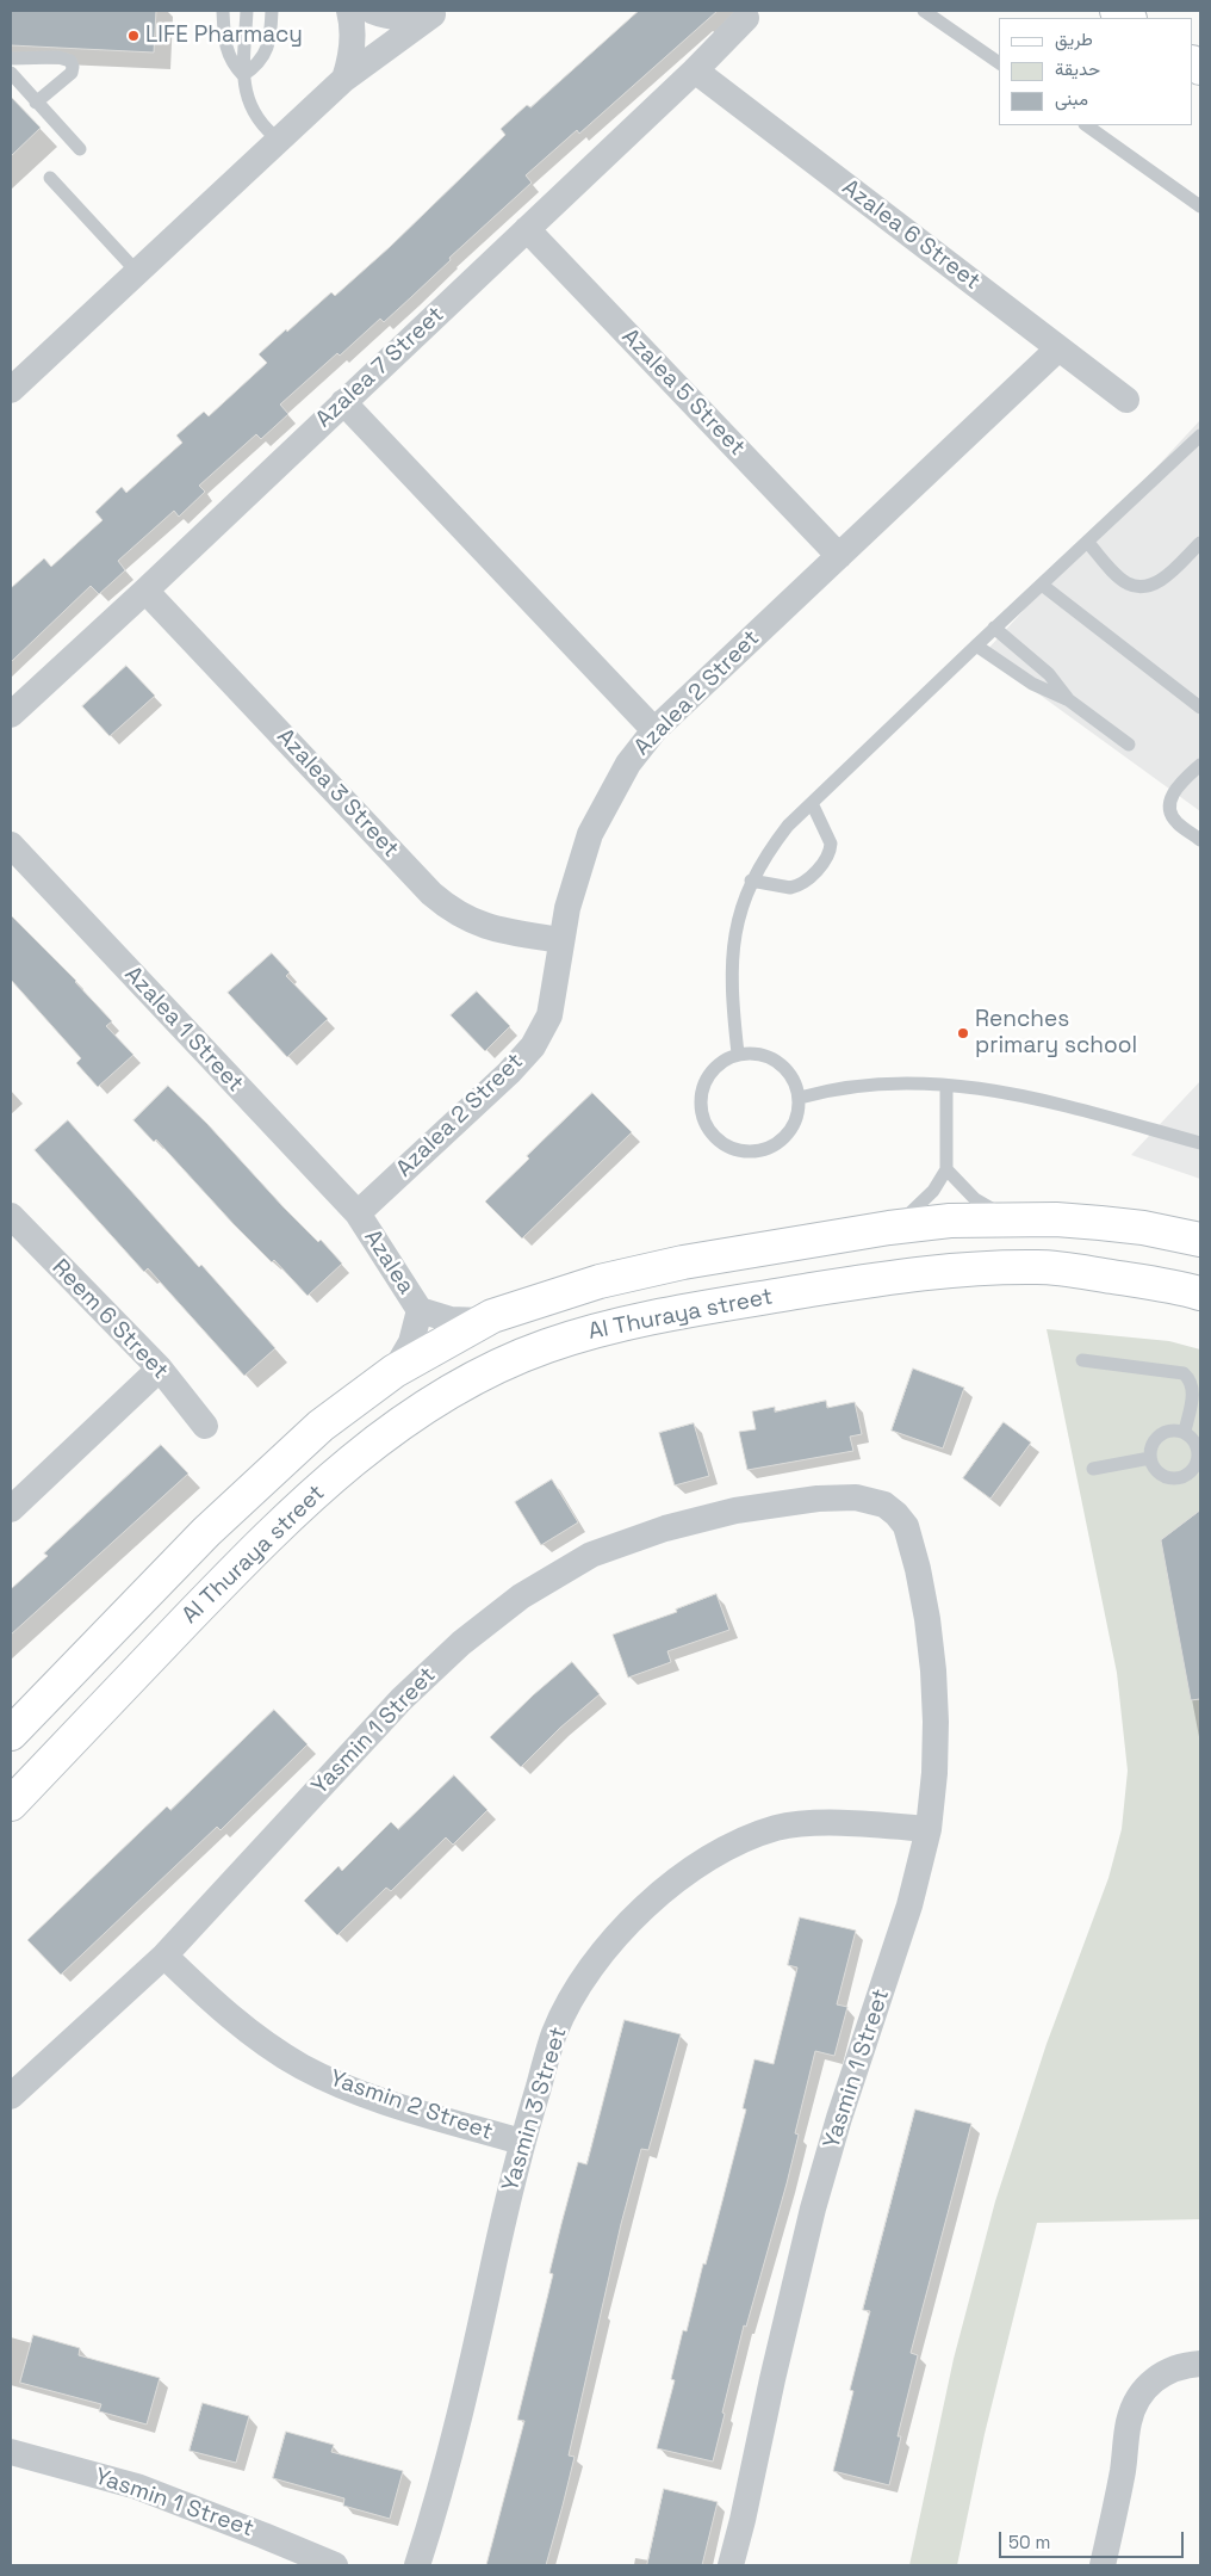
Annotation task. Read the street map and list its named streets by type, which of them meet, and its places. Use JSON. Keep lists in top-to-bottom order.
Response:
{
  "streets": {
    "street": [
      "Azalea 6 Street",
      "Azalea 7 Street",
      "Azalea 5 Street",
      "Azalea 2 Street",
      "Azalea 3 Street",
      "Azalea 1 Street",
      "Azalea",
      "Al Thuraya street",
      "Reem 6 Street",
      "Yasmin 1 Street",
      "Yasmin 2 Street",
      "Yasmin 3 Street"
    ]
  },
  "crossings": [
    ["Azalea 6 Street", "Azalea 7 Street"],
    ["Azalea 6 Street", "Azalea 2 Street"],
    ["Azalea 7 Street", "Azalea 5 Street"],
    ["Azalea 7 Street", "Azalea 3 Street"],
    ["Azalea 5 Street", "Azalea 2 Street"],
    ["Azalea 2 Street", "Azalea 3 Street"],
    ["Azalea 2 Street", "Azalea 1 Street"],
    ["Azalea 2 Street", "Azalea"],
    ["Azalea 1 Street", "Azalea"],
    ["Azalea", "Al Thuraya street"],
    ["Yasmin 1 Street", "Yasmin 2 Street"],
    ["Yasmin 1 Street", "Yasmin 3 Street"],
    ["Yasmin 2 Street", "Yasmin 3 Street"]
  ],
  "places": ["LIFE Pharmacy", "Renches primary school"],
  "legend": ["طريق", "حديقة", "مبنى"],
  "scale_bar": "50 m"
}
